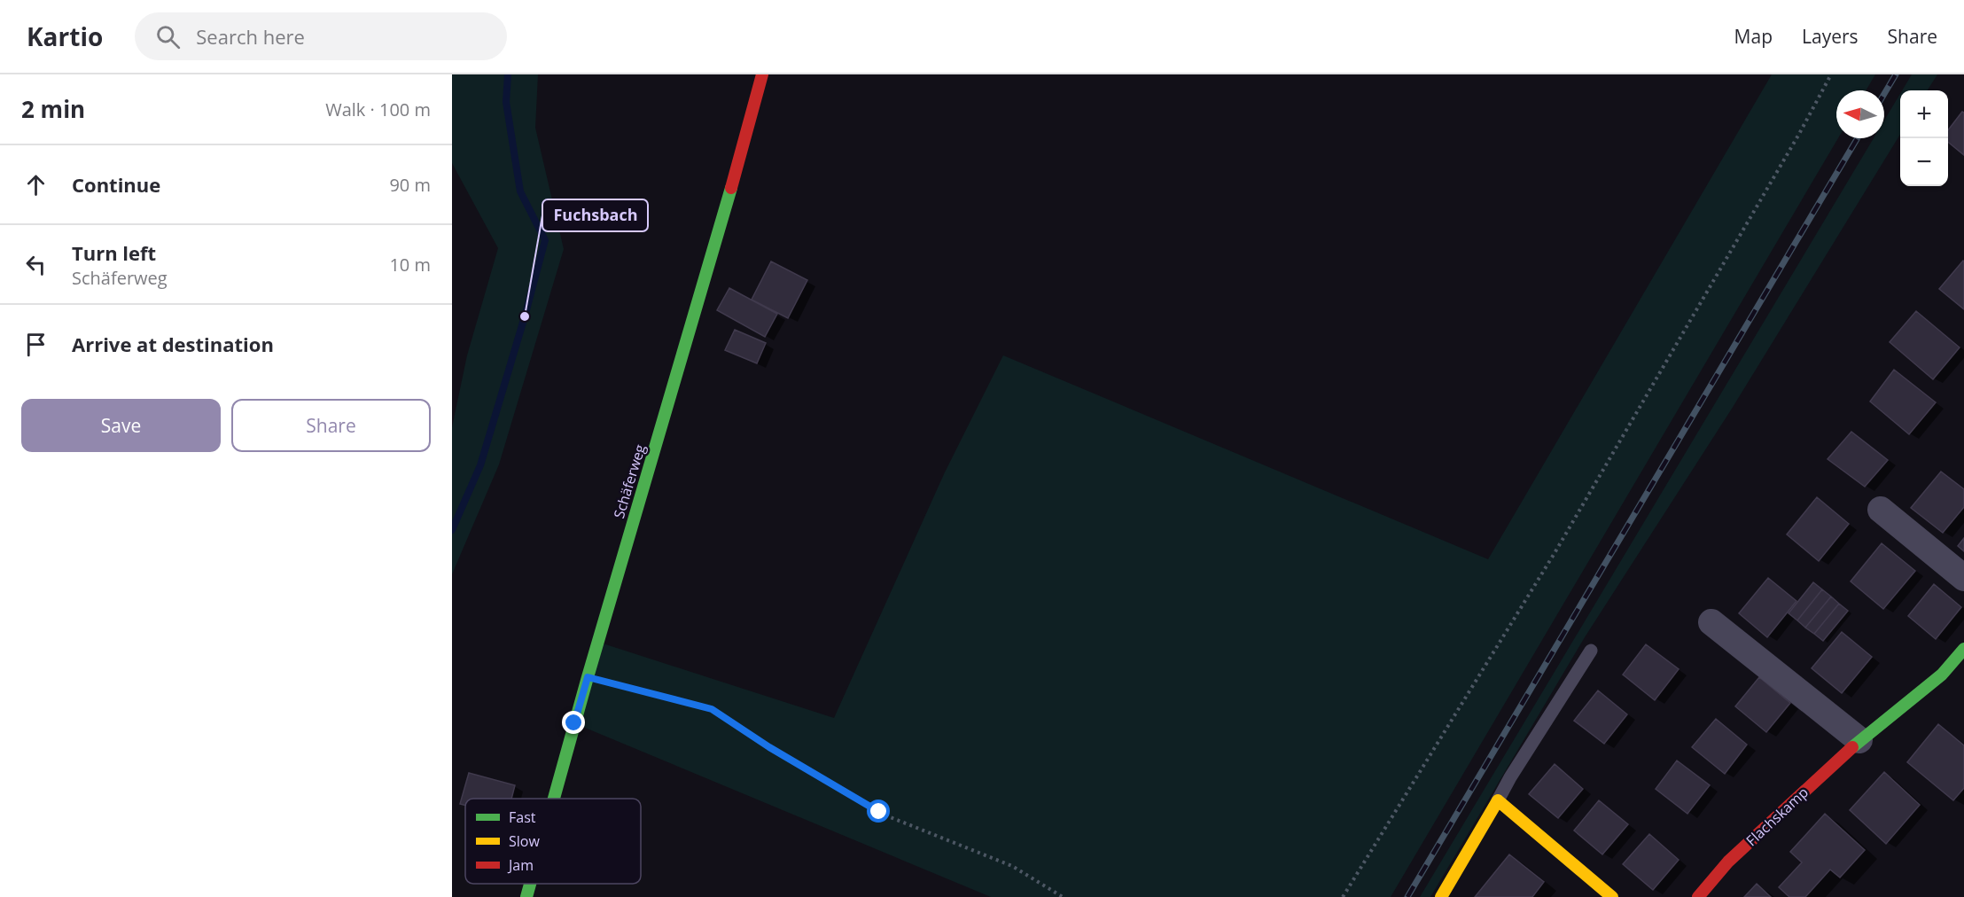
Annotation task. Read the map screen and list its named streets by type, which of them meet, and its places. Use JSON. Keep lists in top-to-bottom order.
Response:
{
  "streets": {
    "street": ["Schäferweg", "Flachskamp"]
  },
  "places": ["Fuchsbach"],
  "legend": ["Fast", "Slow", "Jam"],
  "north": "left",
  "page": {
    "header": "Kartio",
    "search": "Search here",
    "nav": ["Map", "Layers", "Share"],
    "heading": ["2 min", "Walk · 100 m"],
    "map_buttons": ["+", "−"],
    "list": [
      ["Continue", "90 m"],
      ["Turn left", "Schäferweg", "10 m"],
      "Arrive at destination"
    ],
    "buttons": ["Save", "Share"]
  }
}
